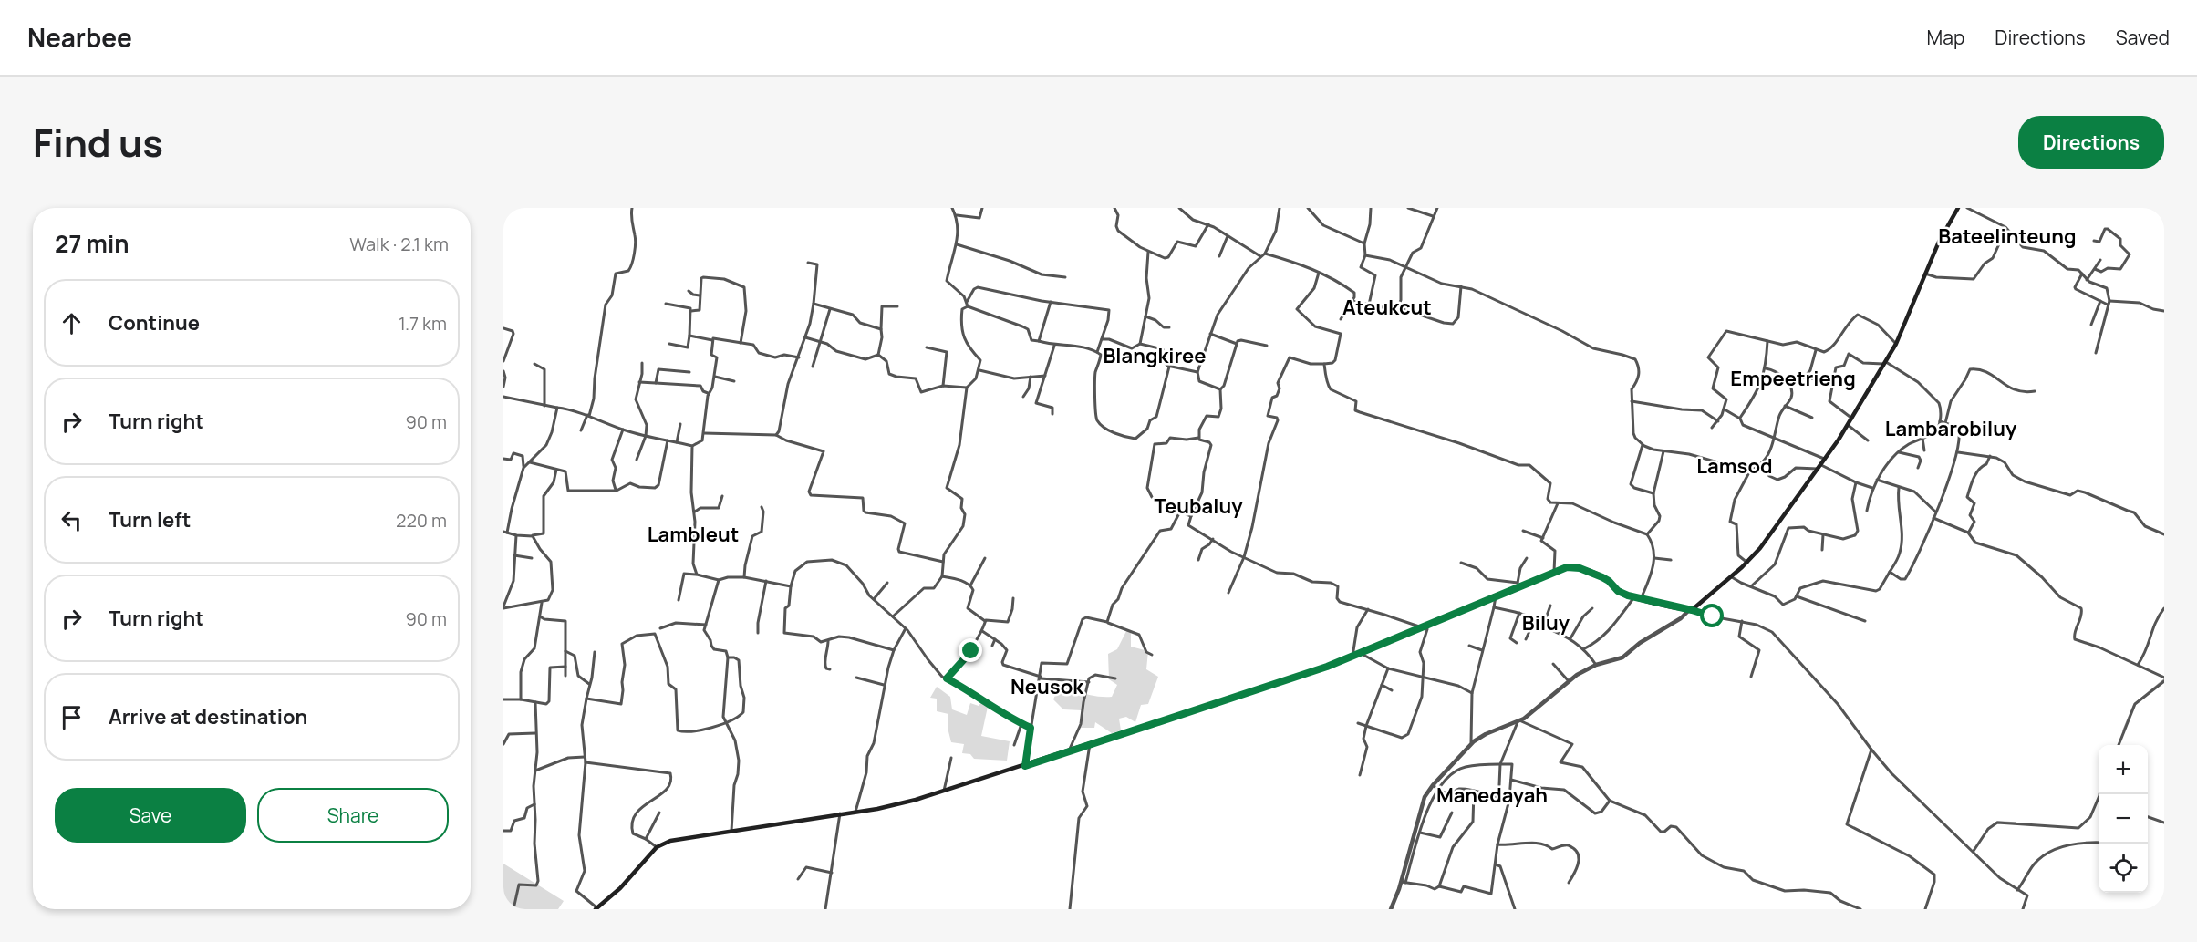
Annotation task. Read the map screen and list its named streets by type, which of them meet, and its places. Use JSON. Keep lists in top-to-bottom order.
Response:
{
  "districts": [
    "Bateelinteung",
    "Ateukcut",
    "Blangkiree",
    "Empeetrieng",
    "Lambarobiluy",
    "Lamsod",
    "Teubaluy",
    "Lambleut",
    "Biluy",
    "Neusok",
    "Manedayah"
  ],
  "page": {
    "header": "Nearbee",
    "nav": ["Map", "Directions", "Saved"],
    "title": "Find us",
    "buttons": [
      "Directions",
      ["Save", "Share"]
    ],
    "heading": ["27 min", "Walk · 2.1 km"],
    "list": [
      ["Continue", "1.7 km"],
      ["Turn right", "90 m"],
      ["Turn left", "220 m"],
      ["Turn right", "90 m"],
      "Arrive at destination"
    ],
    "map_buttons": ["+", "−"]
  }
}
